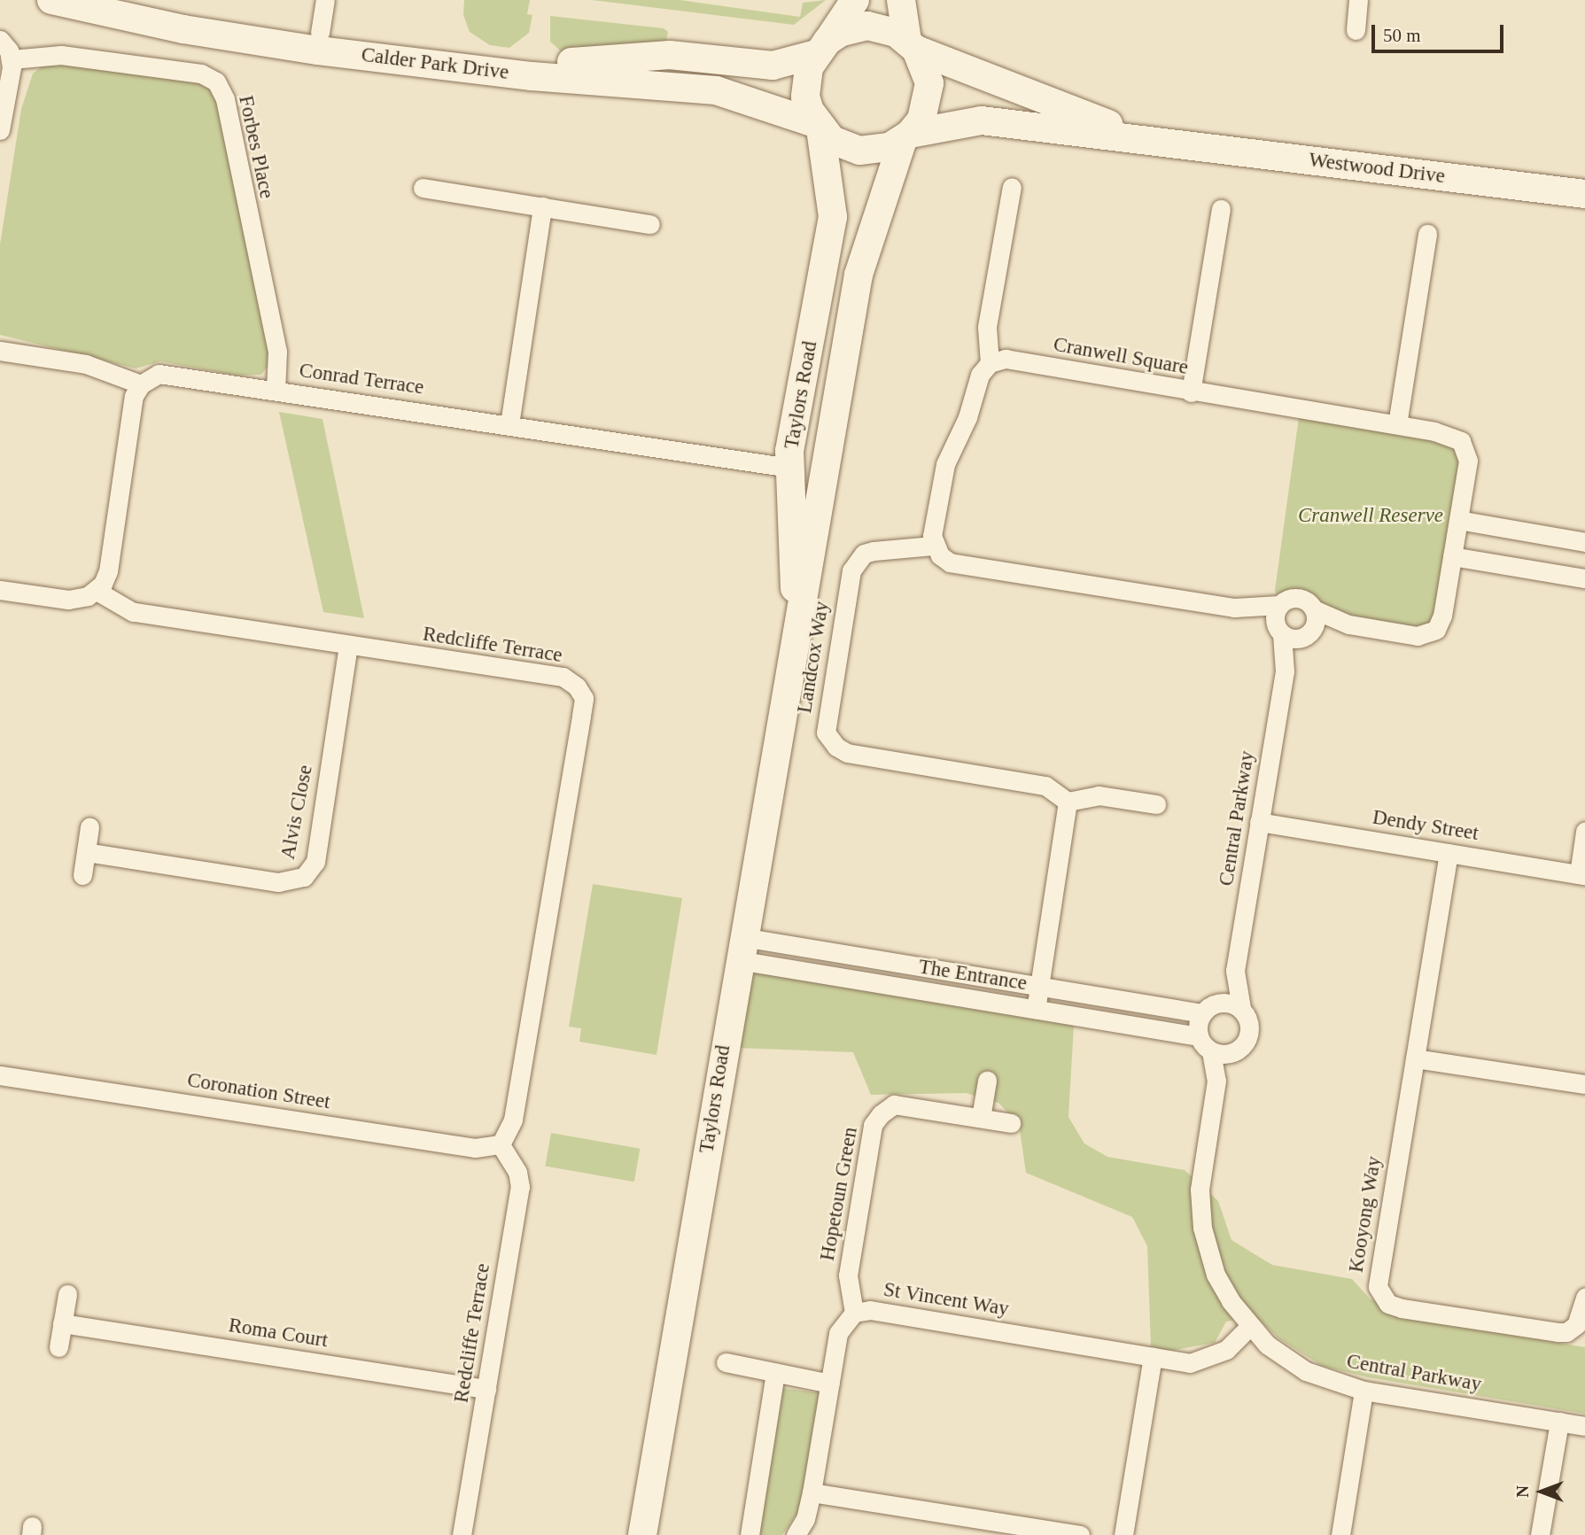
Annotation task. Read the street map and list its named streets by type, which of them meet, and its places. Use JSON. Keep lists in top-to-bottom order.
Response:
{
  "streets": {
    "main road": ["Calder Park Drive", "Westwood Drive", "Taylors Road"],
    "street": [
      "Forbes Place",
      "Cranwell Square",
      "Conrad Terrace",
      "Redcliffe Terrace",
      "Landcox Way",
      "Alvis Close",
      "Central Parkway",
      "Dendy Street",
      "The Entrance",
      "Coronation Street",
      "Hopetoun Green",
      "Kooyong Way",
      "St Vincent Way",
      "Roma Court"
    ]
  },
  "crossings": [
    ["Calder Park Drive", "Westwood Drive"],
    ["Calder Park Drive", "Taylors Road"],
    ["Forbes Place", "Conrad Terrace"],
    ["Westwood Drive", "Taylors Road"],
    ["Cranwell Square", "Central Parkway"],
    ["Conrad Terrace", "Taylors Road"],
    ["Taylors Road", "The Entrance"],
    ["Redcliffe Terrace", "Alvis Close"],
    ["Redcliffe Terrace", "Coronation Street"],
    ["Redcliffe Terrace", "Roma Court"],
    ["Central Parkway", "Dendy Street"],
    ["Central Parkway", "The Entrance"],
    ["Central Parkway", "St Vincent Way"],
    ["Dendy Street", "Kooyong Way"],
    ["Hopetoun Green", "St Vincent Way"]
  ],
  "parks": ["Cranwell Reserve"],
  "scale_bar": "50 m",
  "north": "left"
}
